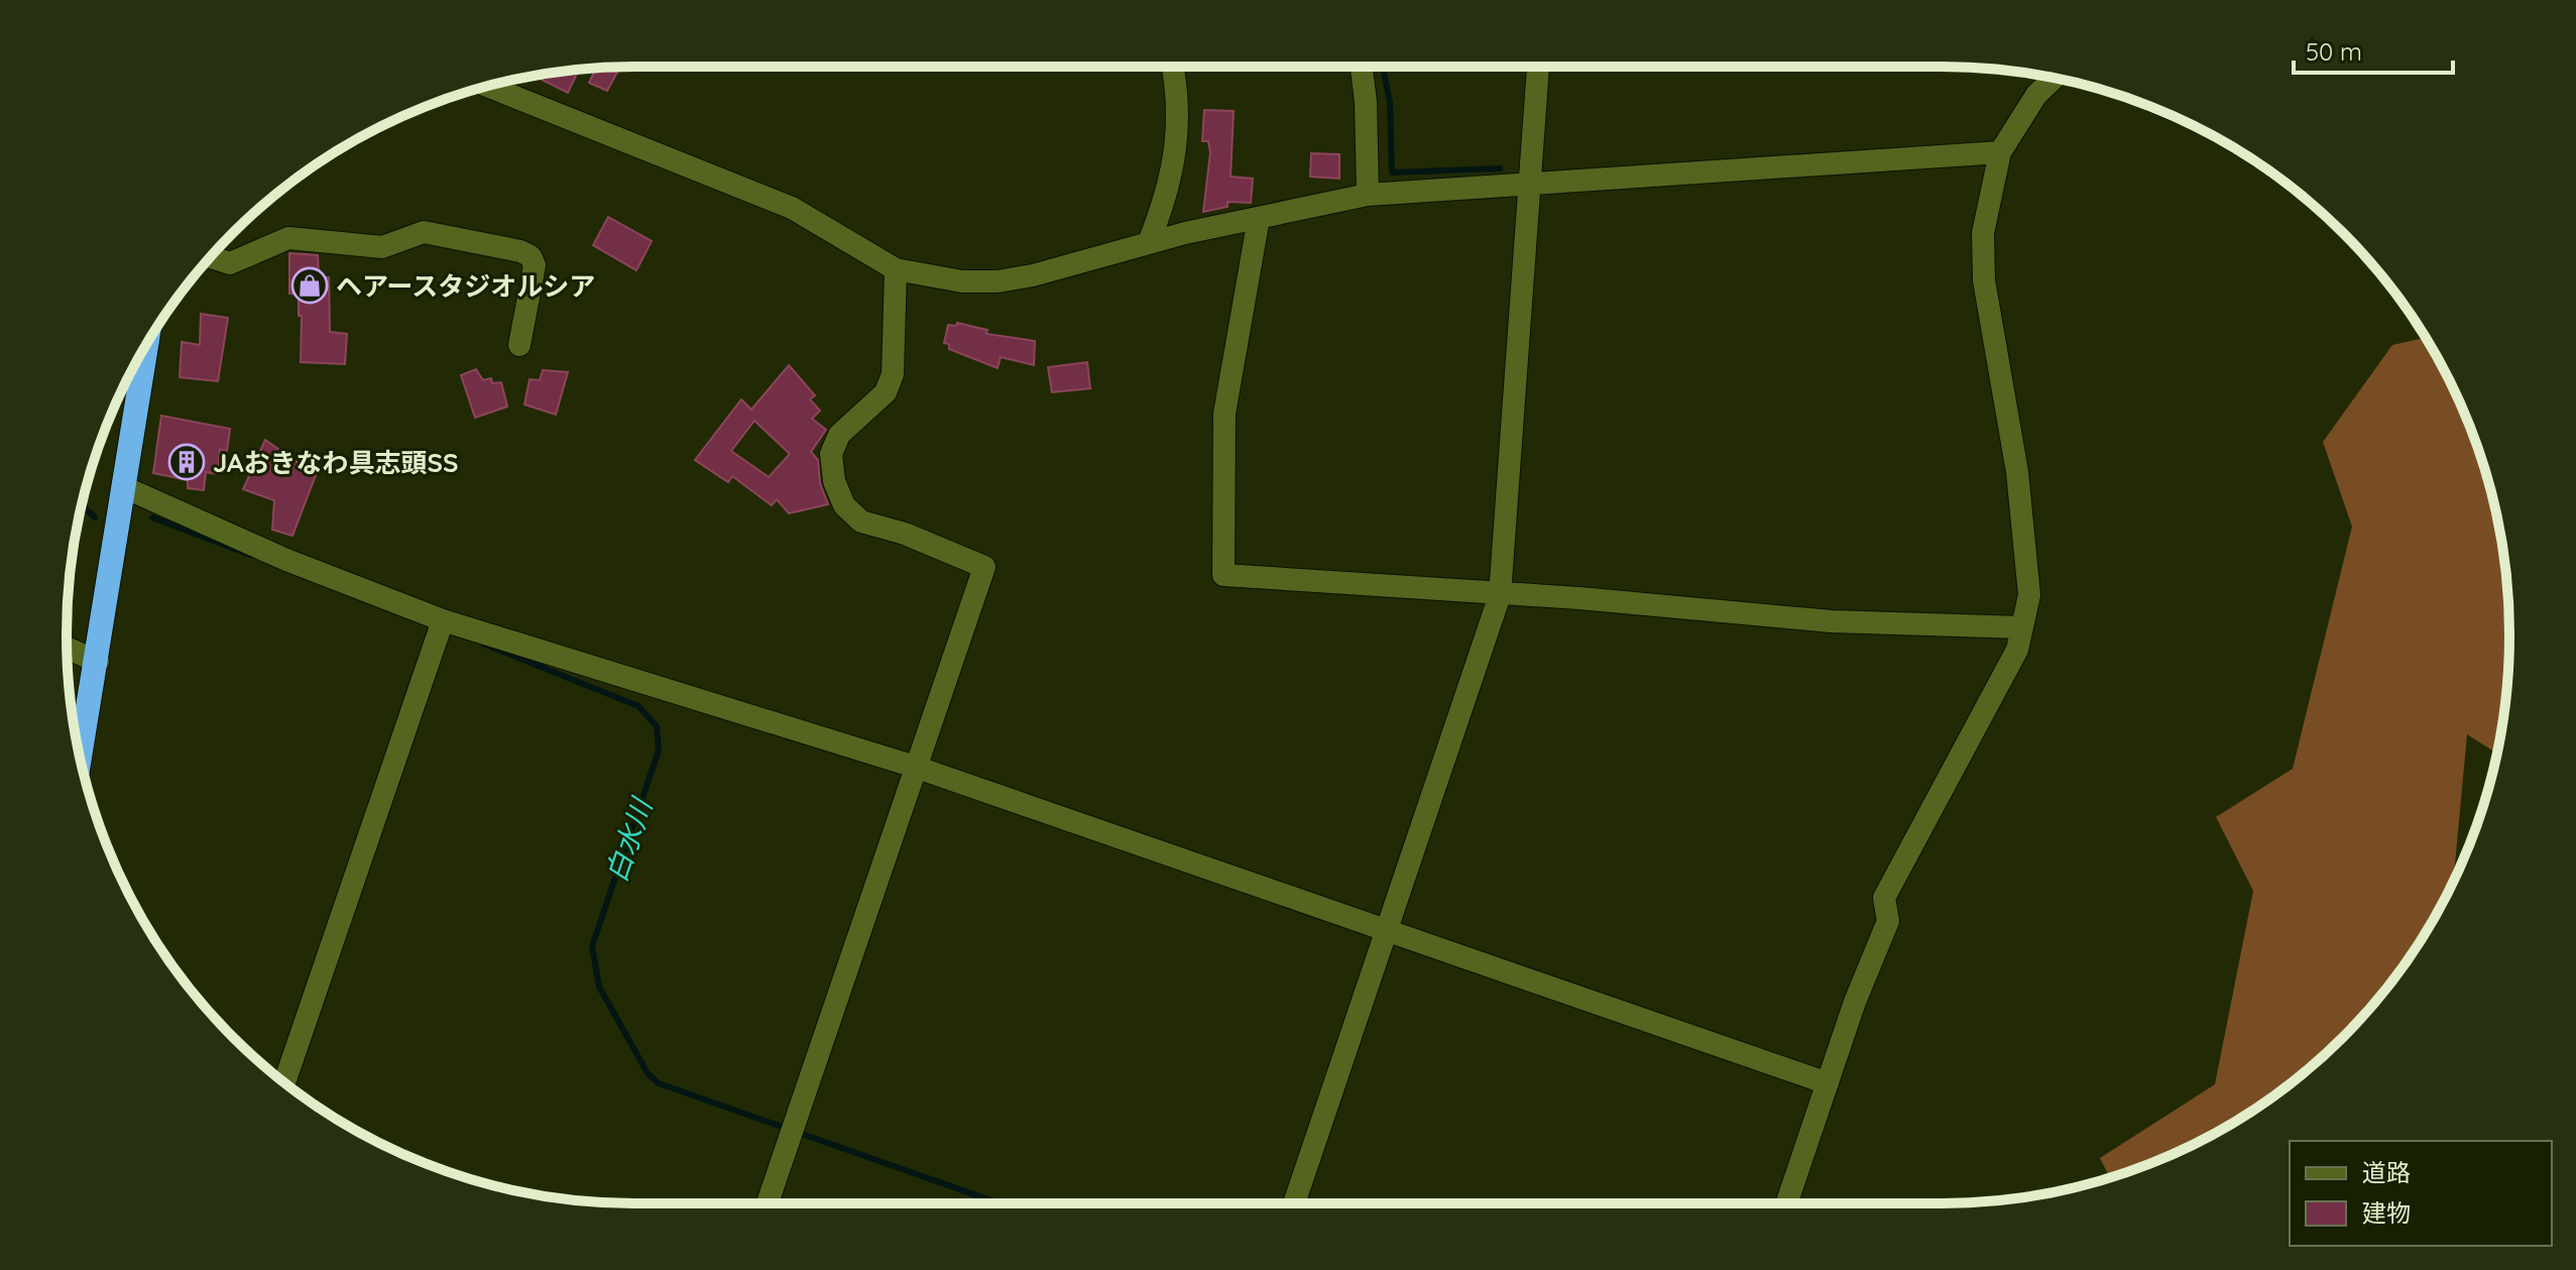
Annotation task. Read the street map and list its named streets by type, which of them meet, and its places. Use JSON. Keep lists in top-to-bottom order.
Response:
{
  "water": ["白水川"],
  "places": {
    "shop": ["ヘアースタジオルシア"],
    "building": ["JAおきなわ具志頭SS"]
  },
  "legend": ["道路", "建物"],
  "scale_bar": "50 m"
}
